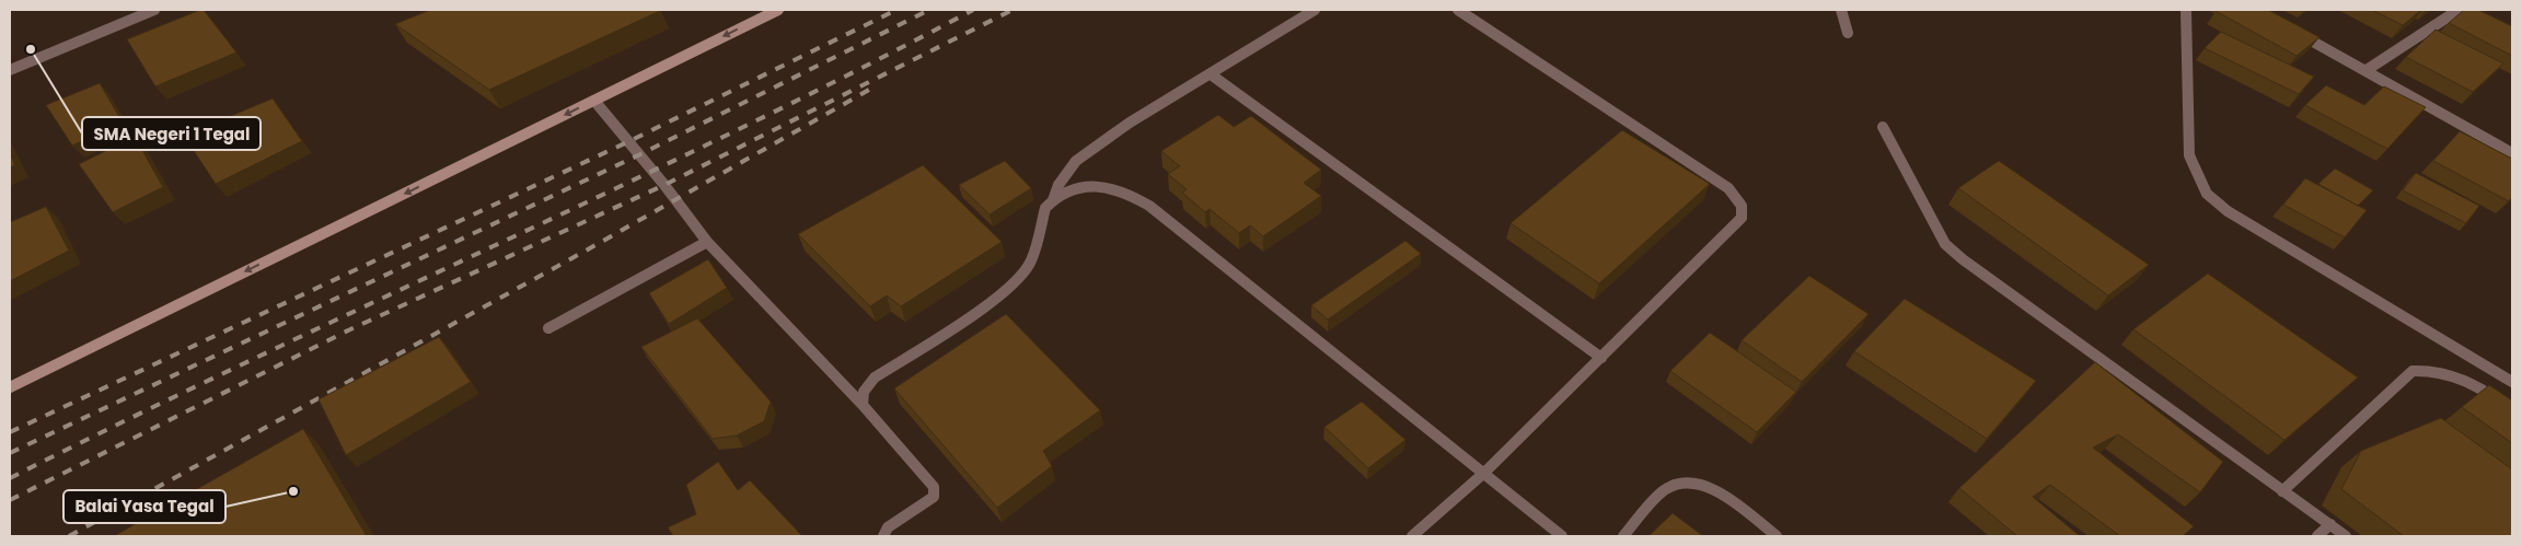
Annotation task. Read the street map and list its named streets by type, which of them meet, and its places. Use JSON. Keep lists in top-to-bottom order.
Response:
{
  "places": ["SMA Negeri 1 Tegal", "Balai Yasa Tegal"]
}
